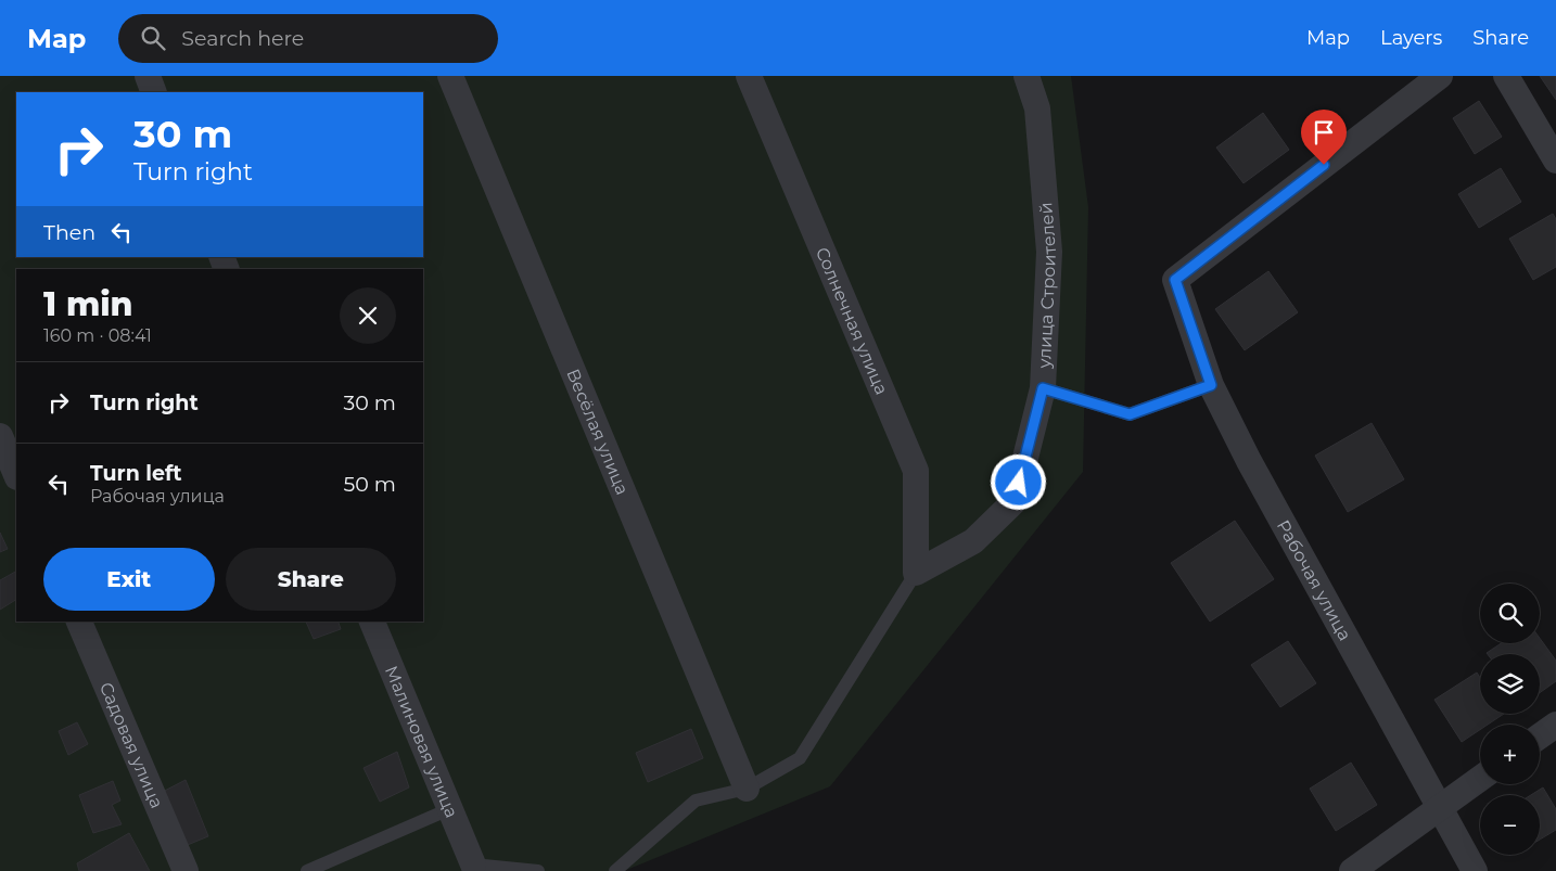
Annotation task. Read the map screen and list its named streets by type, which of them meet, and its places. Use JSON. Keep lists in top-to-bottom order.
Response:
{
  "streets": {
    "street": [
      "улица Строителей",
      "Солнечная улица",
      "Весёлая улица",
      "Рабочая улица",
      "Малиновая улица",
      "Садовая улица"
    ]
  },
  "crossings": [
    ["улица Строителей", "Солнечная улица"]
  ],
  "page": {
    "header": "Map",
    "search": "Search here",
    "nav": ["Map", "Layers", "Share"],
    "turn": ["30 m", "Turn right"],
    "then": "Then",
    "heading": ["1 min", "160 m · 08:41"],
    "list": [
      {
        "name": "Turn right",
        "value": "30 m"
      },
      {
        "name": "Turn left",
        "note": "Рабочая улица",
        "value": "50 m"
      }
    ],
    "buttons": ["Exit", "Share"],
    "map_buttons": ["+", "−"]
  }
}
